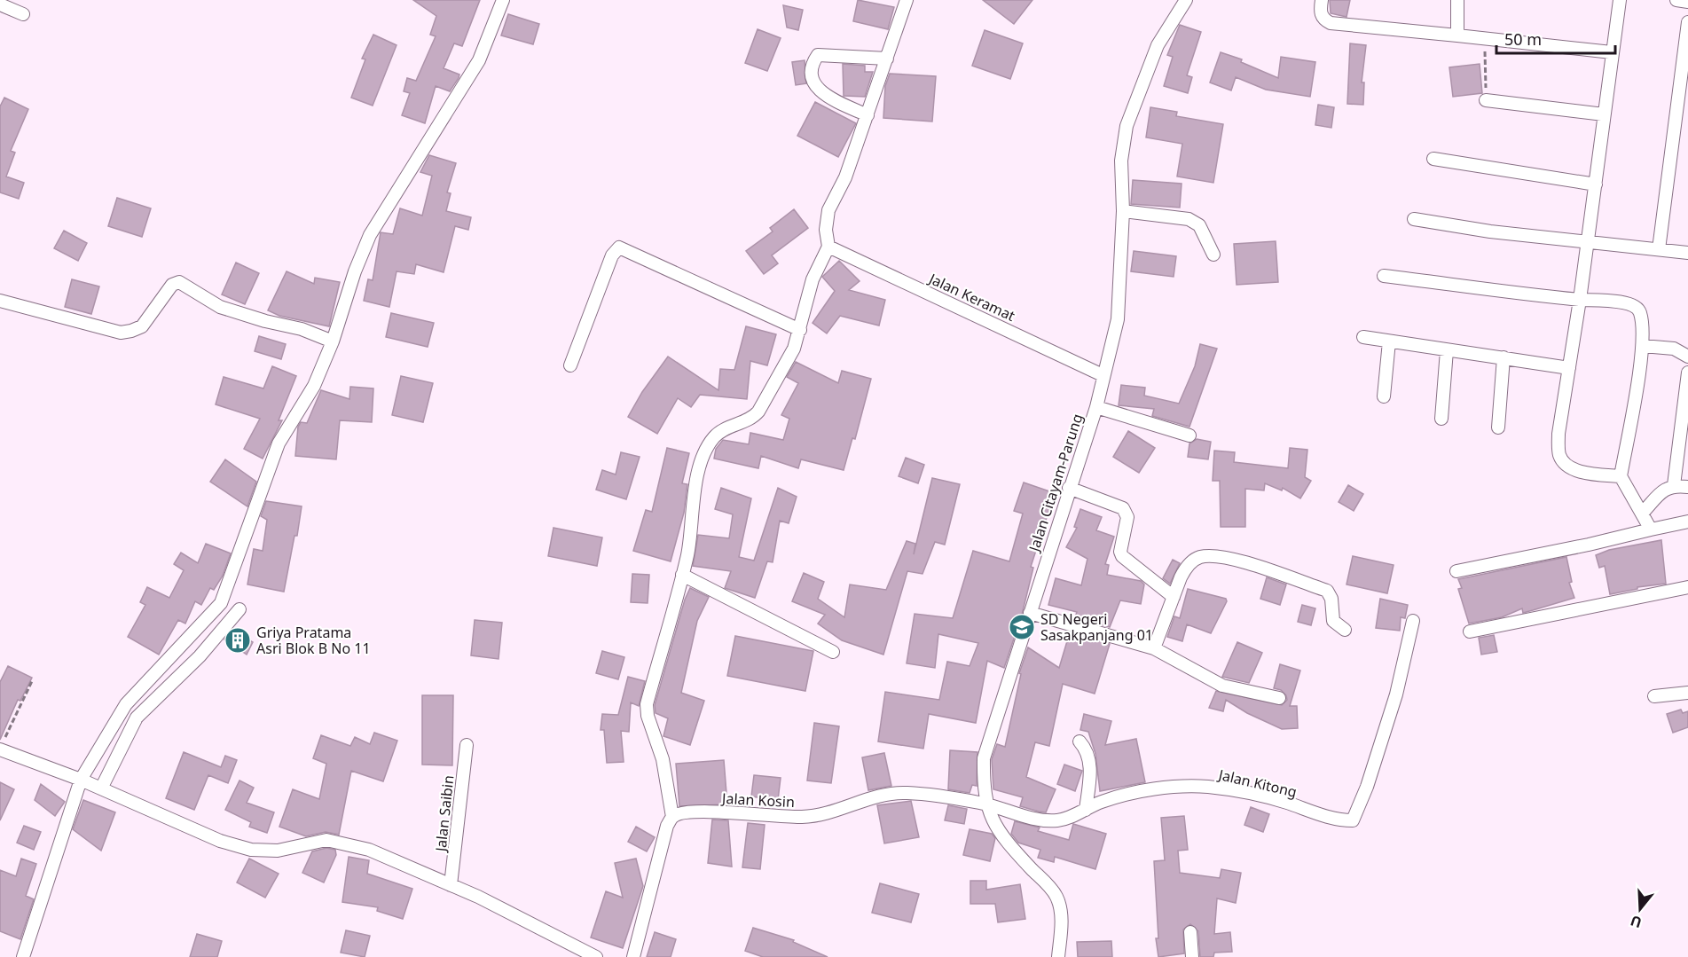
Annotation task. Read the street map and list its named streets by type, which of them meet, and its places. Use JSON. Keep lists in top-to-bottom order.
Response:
{
  "streets": {
    "street": [
      "Jalan Keramat",
      "Jalan Citayam-Parung",
      "Jalan Kitong",
      "Jalan Kosin",
      "Jalan Saibin"
    ]
  },
  "crossings": [
    ["Jalan Keramat", "Jalan Citayam-Parung"],
    ["Jalan Citayam-Parung", "Jalan Kitong"],
    ["Jalan Citayam-Parung", "Jalan Kosin"],
    ["Jalan Kitong", "Jalan Kosin"]
  ],
  "places": {
    "school or university": ["SD Negeri Sasakpanjang 01"],
    "building": ["Griya Pratama Asri Blok B No 11"]
  },
  "scale_bar": "50 m",
  "north": "bottom"
}
